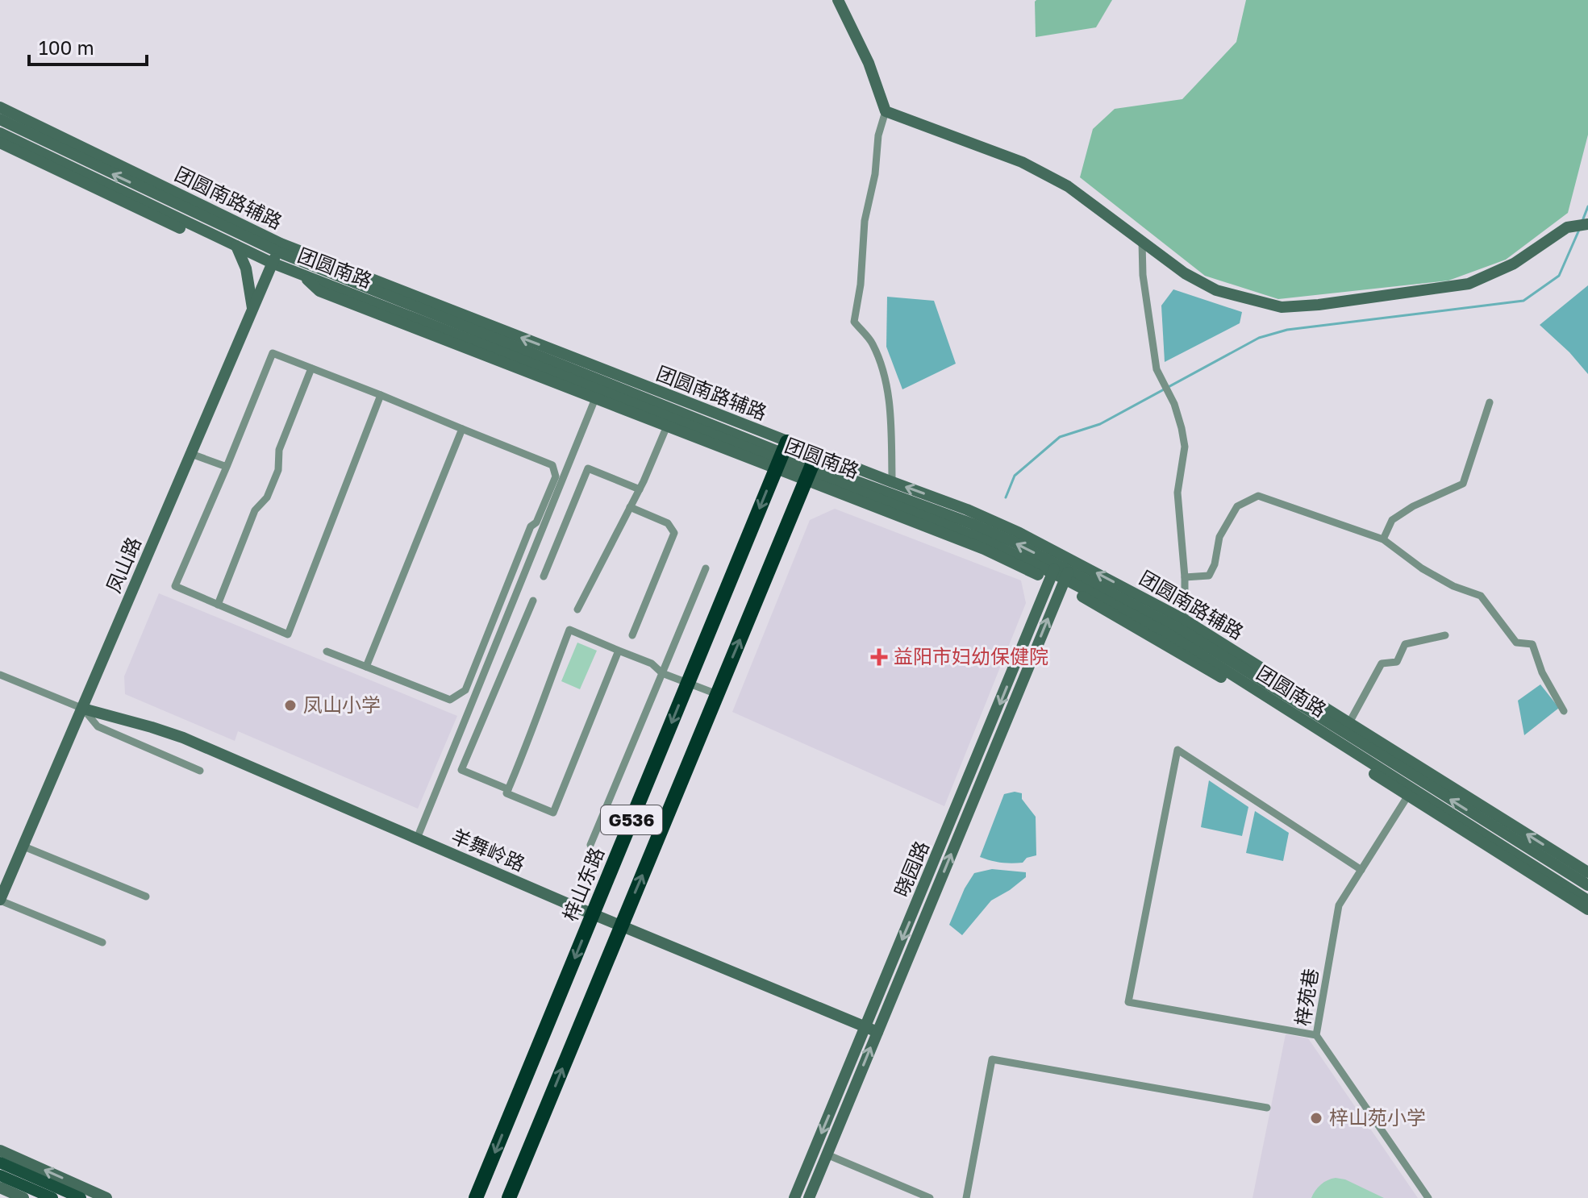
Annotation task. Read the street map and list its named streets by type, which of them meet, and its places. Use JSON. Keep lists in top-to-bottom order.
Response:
{
  "streets": {
    "highway": ["G536", "梓山东路"],
    "street": [
      "团圆南路辅路",
      "团圆南路",
      "凤山路",
      "羊舞岭路",
      "晓园路",
      "梓苑巷"
    ]
  },
  "crossings": [
    ["团圆南路辅路", "团圆南路"],
    ["团圆南路辅路", "凤山路"],
    ["团圆南路辅路", "G536"],
    ["团圆南路辅路", "晓园路"],
    ["团圆南路辅路", "梓山东路"],
    ["团圆南路", "凤山路"],
    ["团圆南路", "G536"],
    ["团圆南路", "晓园路"],
    ["团圆南路", "梓山东路"],
    ["团圆南路", "梓苑巷"],
    ["凤山路", "羊舞岭路"],
    ["G536", "羊舞岭路"],
    ["羊舞岭路", "晓园路"],
    ["羊舞岭路", "梓山东路"]
  ],
  "places": {
    "health": ["益阳市妇幼保健院"],
    "other": ["凤山小学", "梓山苑小学"]
  },
  "scale_bar": "100 m"
}
